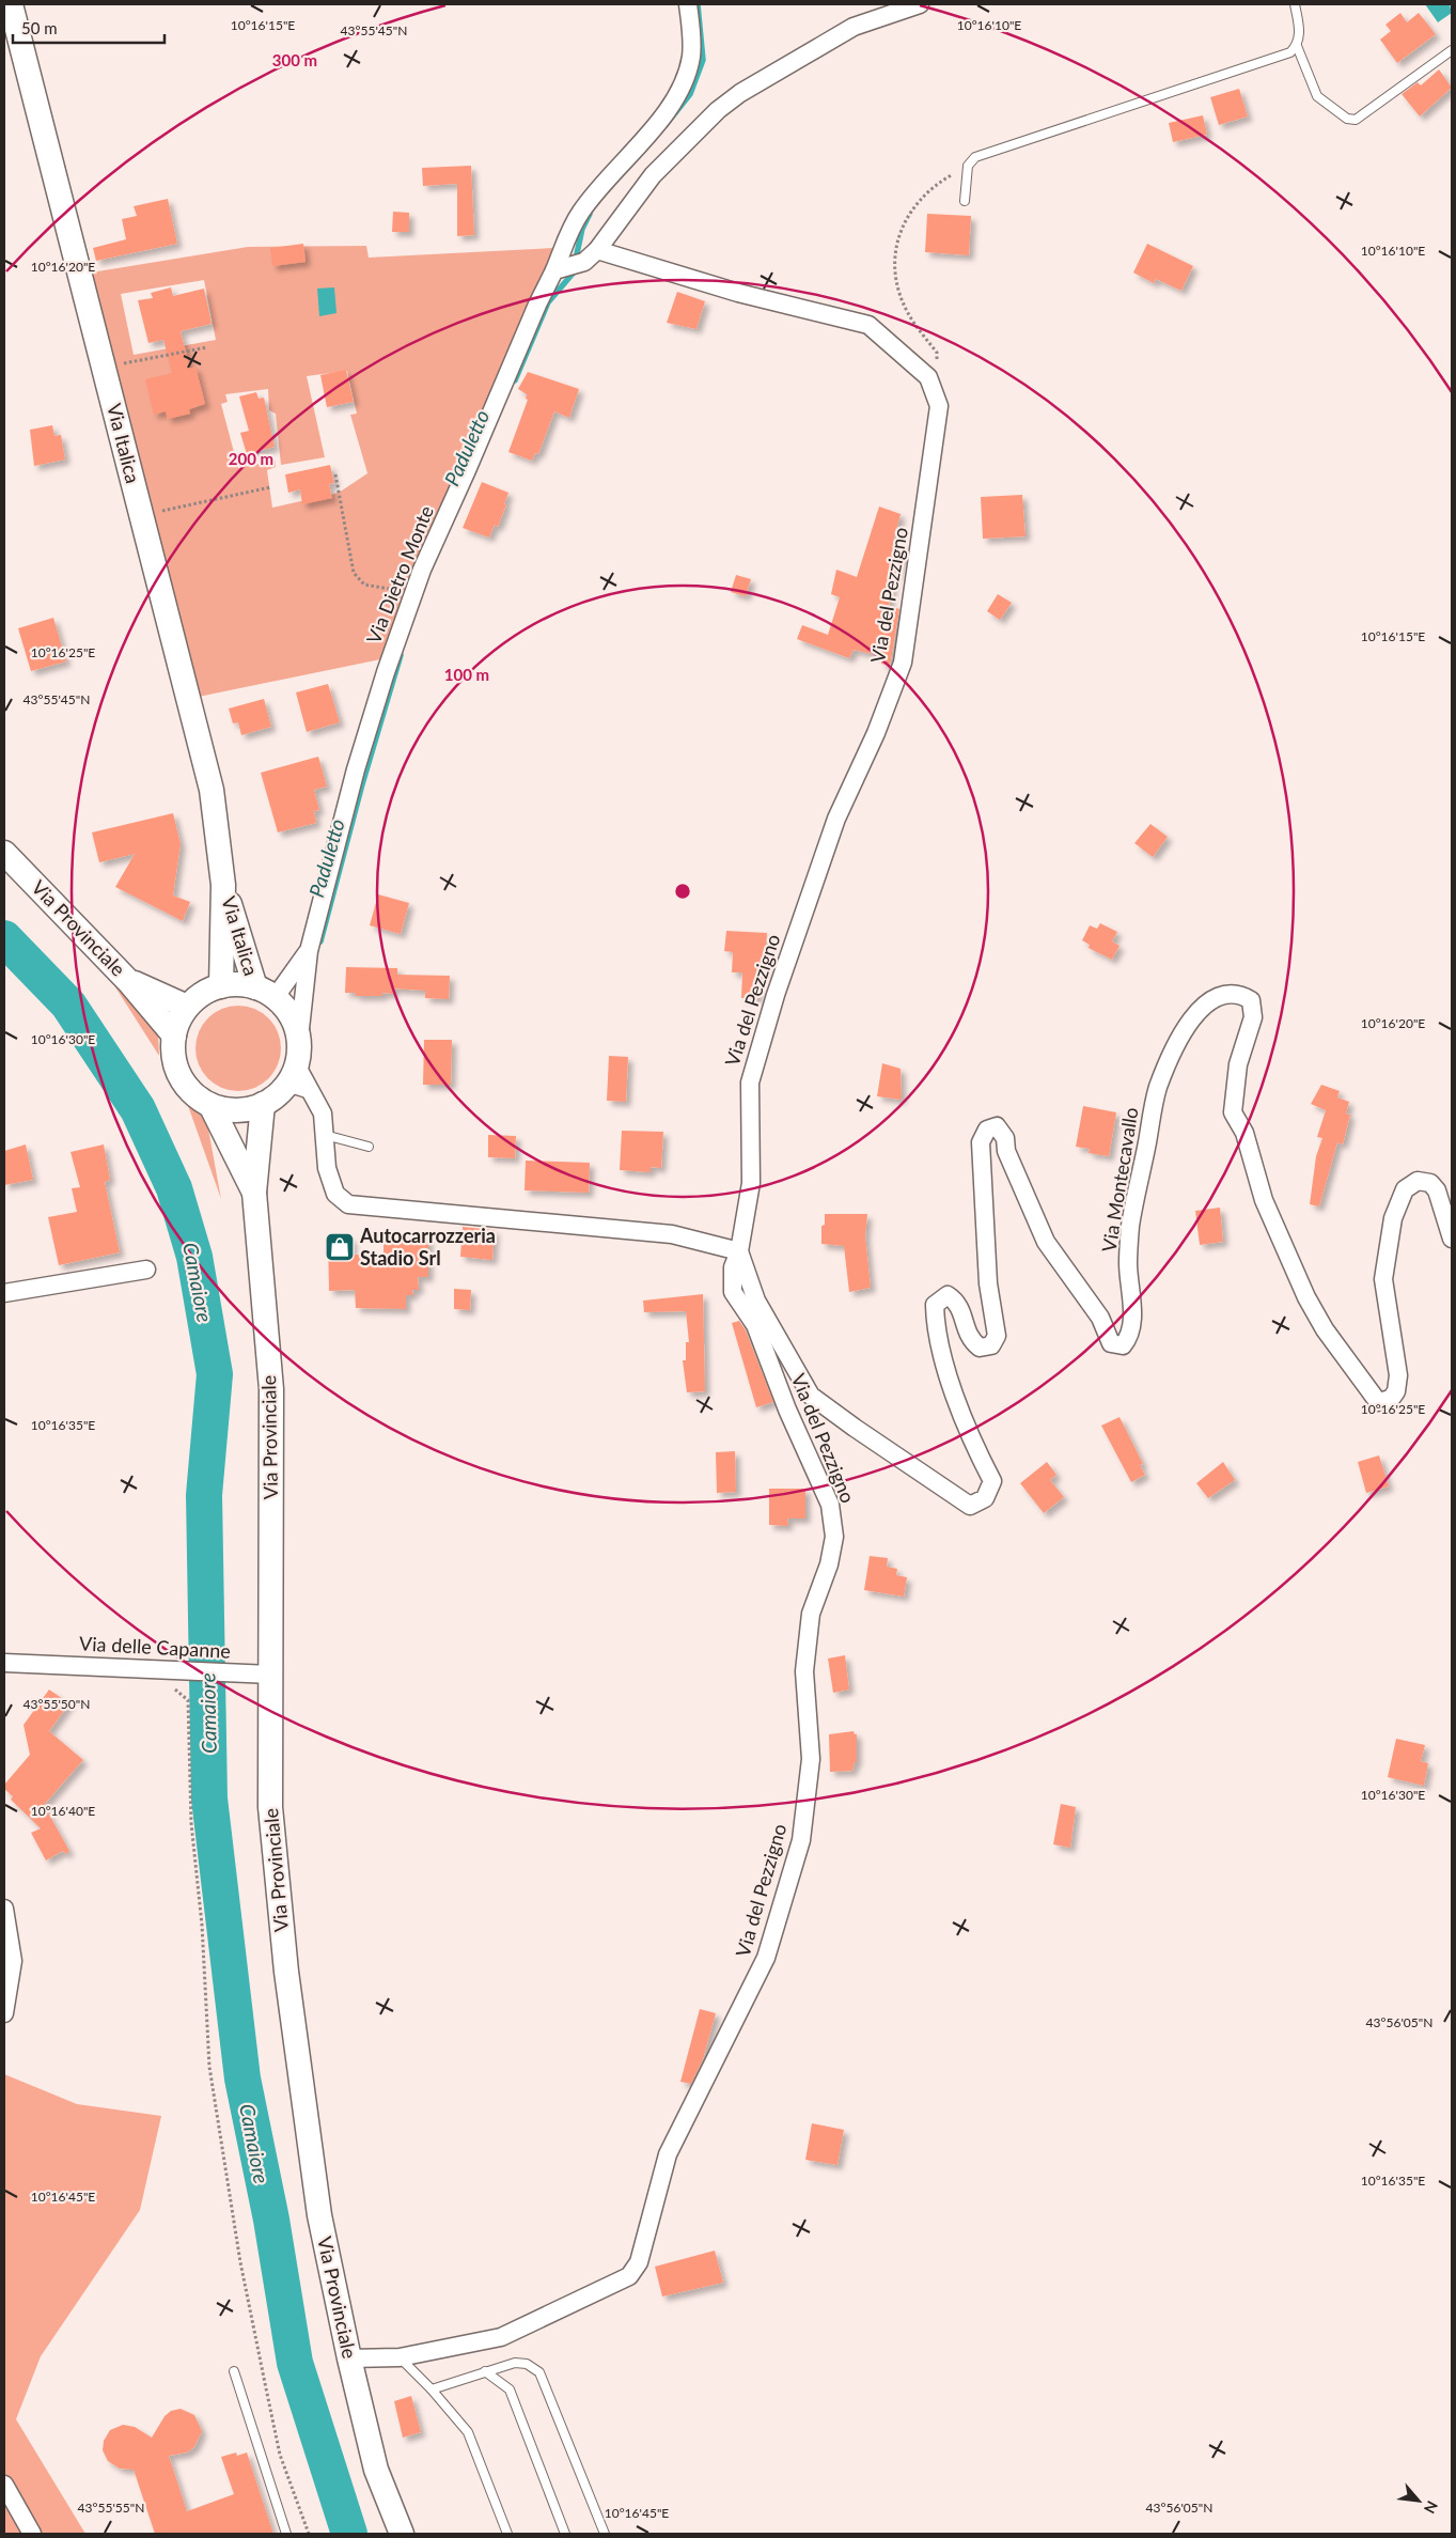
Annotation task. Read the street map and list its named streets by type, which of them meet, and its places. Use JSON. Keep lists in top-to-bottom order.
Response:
{
  "streets": {
    "main road": ["Via Italica", "Via Provinciale"],
    "street": [
      "Via Dietro Monte",
      "Via del Pezzigno",
      "Via Montecavallo",
      "Via delle Capanne"
    ]
  },
  "crossings": [
    ["Via Italica", "Via Dietro Monte"],
    ["Via Italica", "Via Provinciale"],
    ["Via Dietro Monte", "Via Provinciale"],
    ["Via del Pezzigno", "Via Provinciale"],
    ["Via del Pezzigno", "Via Montecavallo"],
    ["Via Provinciale", "Via delle Capanne"]
  ],
  "water": ["Paduletto", "Camaiore"],
  "places": {
    "shop": ["Autocarrozzeria Stadio Srl"]
  },
  "scale_bar": "50 m",
  "north": "bottom right",
  "coordinates": [
    "10°16'15\"E",
    "10°16'10\"E",
    "43°55'45\"N",
    "10°16'20\"E",
    "10°16'25\"E",
    "10°16'30\"E",
    "10°16'35\"E",
    "43°55'50\"N",
    "10°16'40\"E",
    "43°56'05\"N",
    "10°16'45\"E",
    "43°55'55\"N"
  ],
  "rings": ["300 m", "200 m", "100 m"]
}
